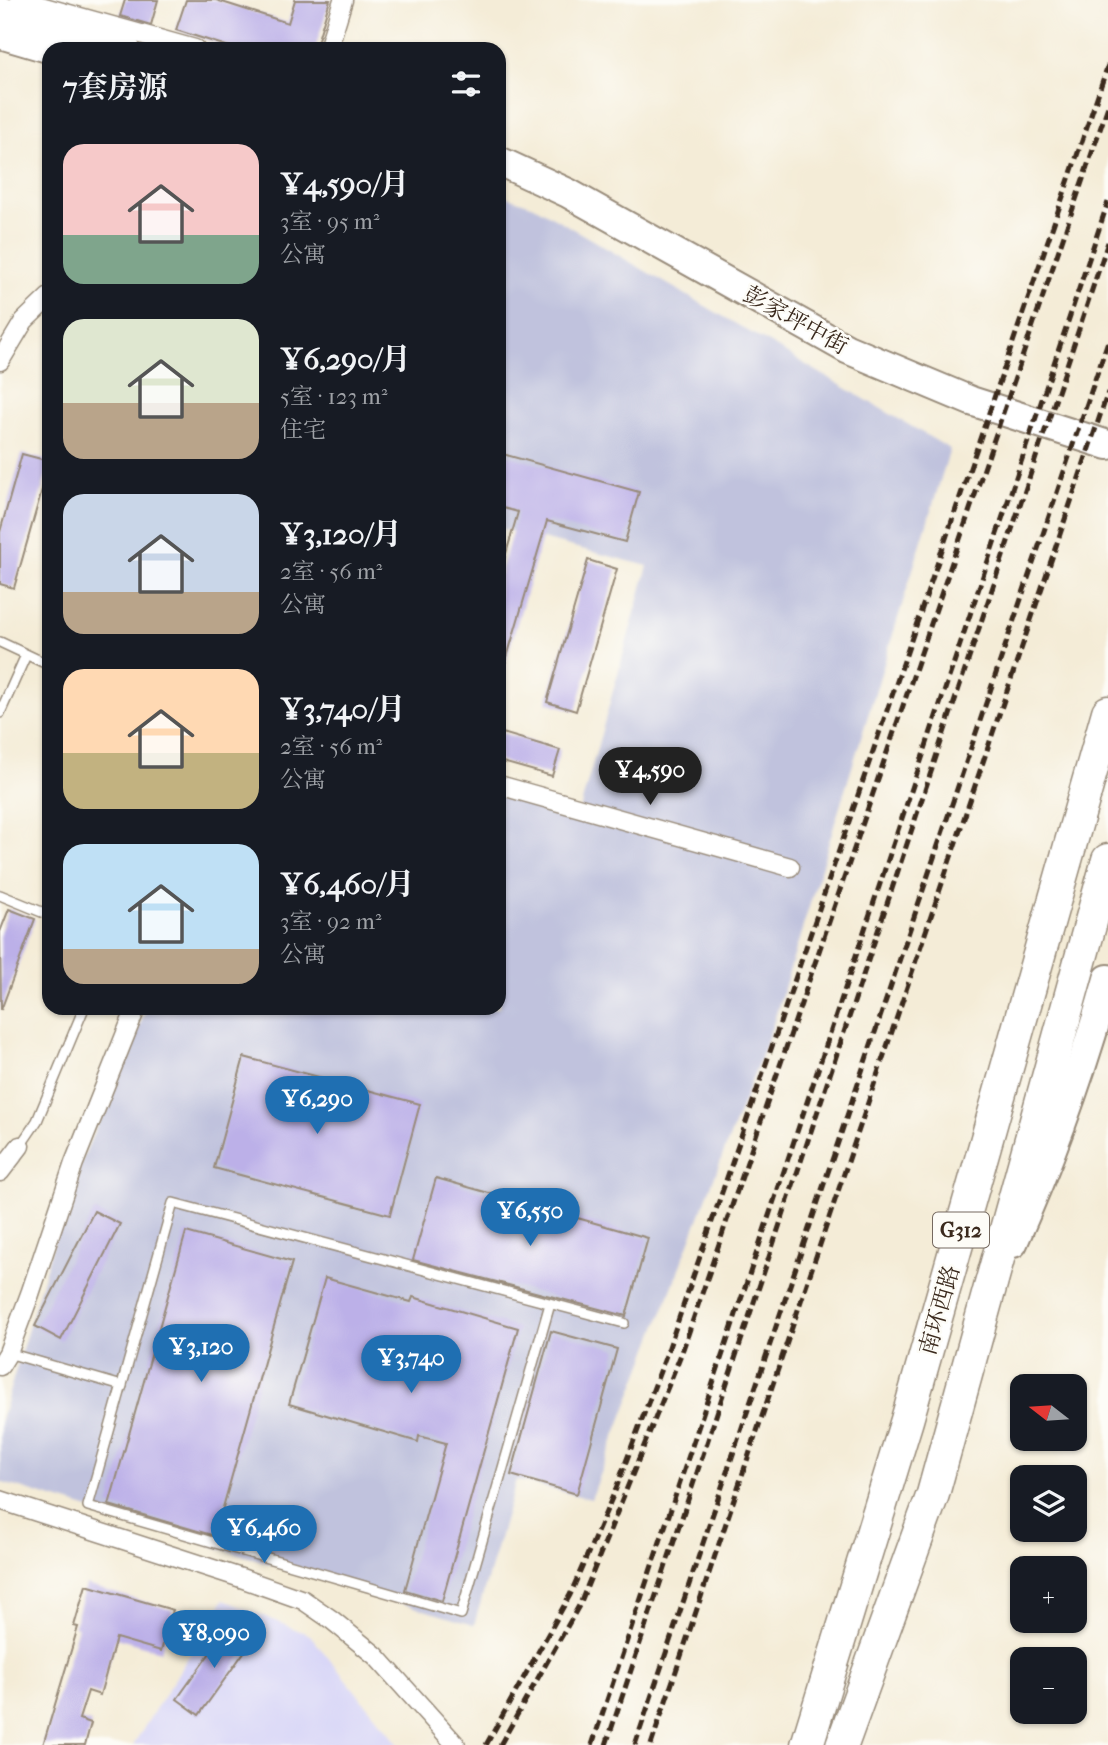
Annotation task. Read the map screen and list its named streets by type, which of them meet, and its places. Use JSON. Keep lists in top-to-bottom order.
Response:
{
  "streets": {
    "highway": ["G312", "南环西路"],
    "main road": ["彭家坪中街"]
  },
  "north": "left",
  "page": {
    "heading": "7套房源",
    "list": [
      {
        "name": "¥4,590/月",
        "note": "3室 · 95 m² · 公寓"
      },
      {
        "name": "¥6,290/月",
        "note": "5室 · 123 m² · 住宅"
      },
      {
        "name": "¥3,120/月",
        "note": "2室 · 56 m² · 公寓"
      },
      {
        "name": "¥3,740/月",
        "note": "2室 · 56 m² · 公寓"
      },
      {
        "name": "¥6,460/月",
        "note": "3室 · 92 m² · 公寓"
      }
    ],
    "price": [
      "¥4,590",
      "¥6,290",
      "¥6,550",
      "¥3,120",
      "¥3,740",
      "¥6,460",
      "¥8,090"
    ],
    "map_buttons": ["+", "−"]
  }
}
